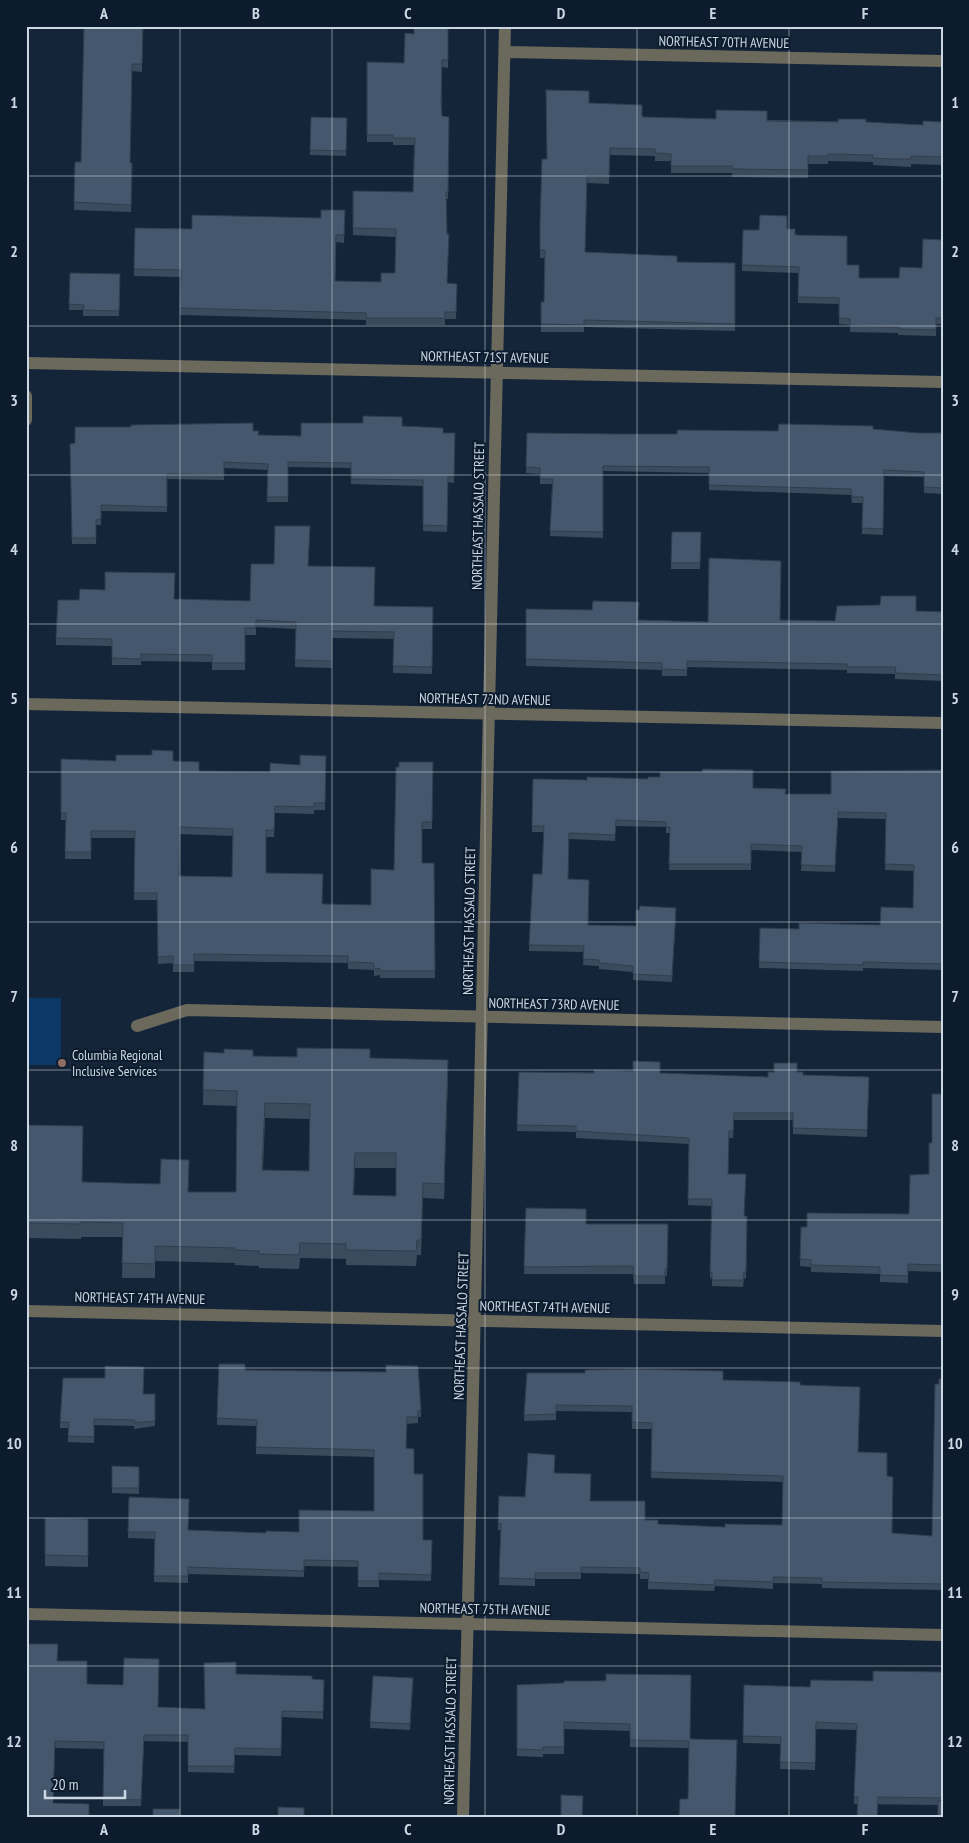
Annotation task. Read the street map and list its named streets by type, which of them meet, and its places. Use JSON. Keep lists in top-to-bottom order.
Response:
{
  "streets": {
    "street": [
      "NORTHEAST 70TH AVENUE",
      "NORTHEAST 71ST AVENUE",
      "NORTHEAST HASSALO STREET",
      "NORTHEAST 72ND AVENUE",
      "NORTHEAST 73RD AVENUE",
      "NORTHEAST 74TH AVENUE",
      "NORTHEAST 75TH AVENUE"
    ]
  },
  "crossings": [
    ["NORTHEAST 70TH AVENUE", "NORTHEAST HASSALO STREET"],
    ["NORTHEAST 71ST AVENUE", "NORTHEAST HASSALO STREET"],
    ["NORTHEAST HASSALO STREET", "NORTHEAST 72ND AVENUE"],
    ["NORTHEAST HASSALO STREET", "NORTHEAST 73RD AVENUE"],
    ["NORTHEAST HASSALO STREET", "NORTHEAST 74TH AVENUE"],
    ["NORTHEAST HASSALO STREET", "NORTHEAST 75TH AVENUE"]
  ],
  "places": ["Columbia Regional Inclusive Services"],
  "scale_bar": "20 m",
  "grid": {
    "columns": [
      "A",
      "B",
      "C",
      "D",
      "E",
      "F"
    ],
    "rows": [
      "1",
      "2",
      "3",
      "4",
      "5",
      "6",
      "7",
      "8",
      "9",
      "10",
      "11",
      "12"
    ]
  }
}
